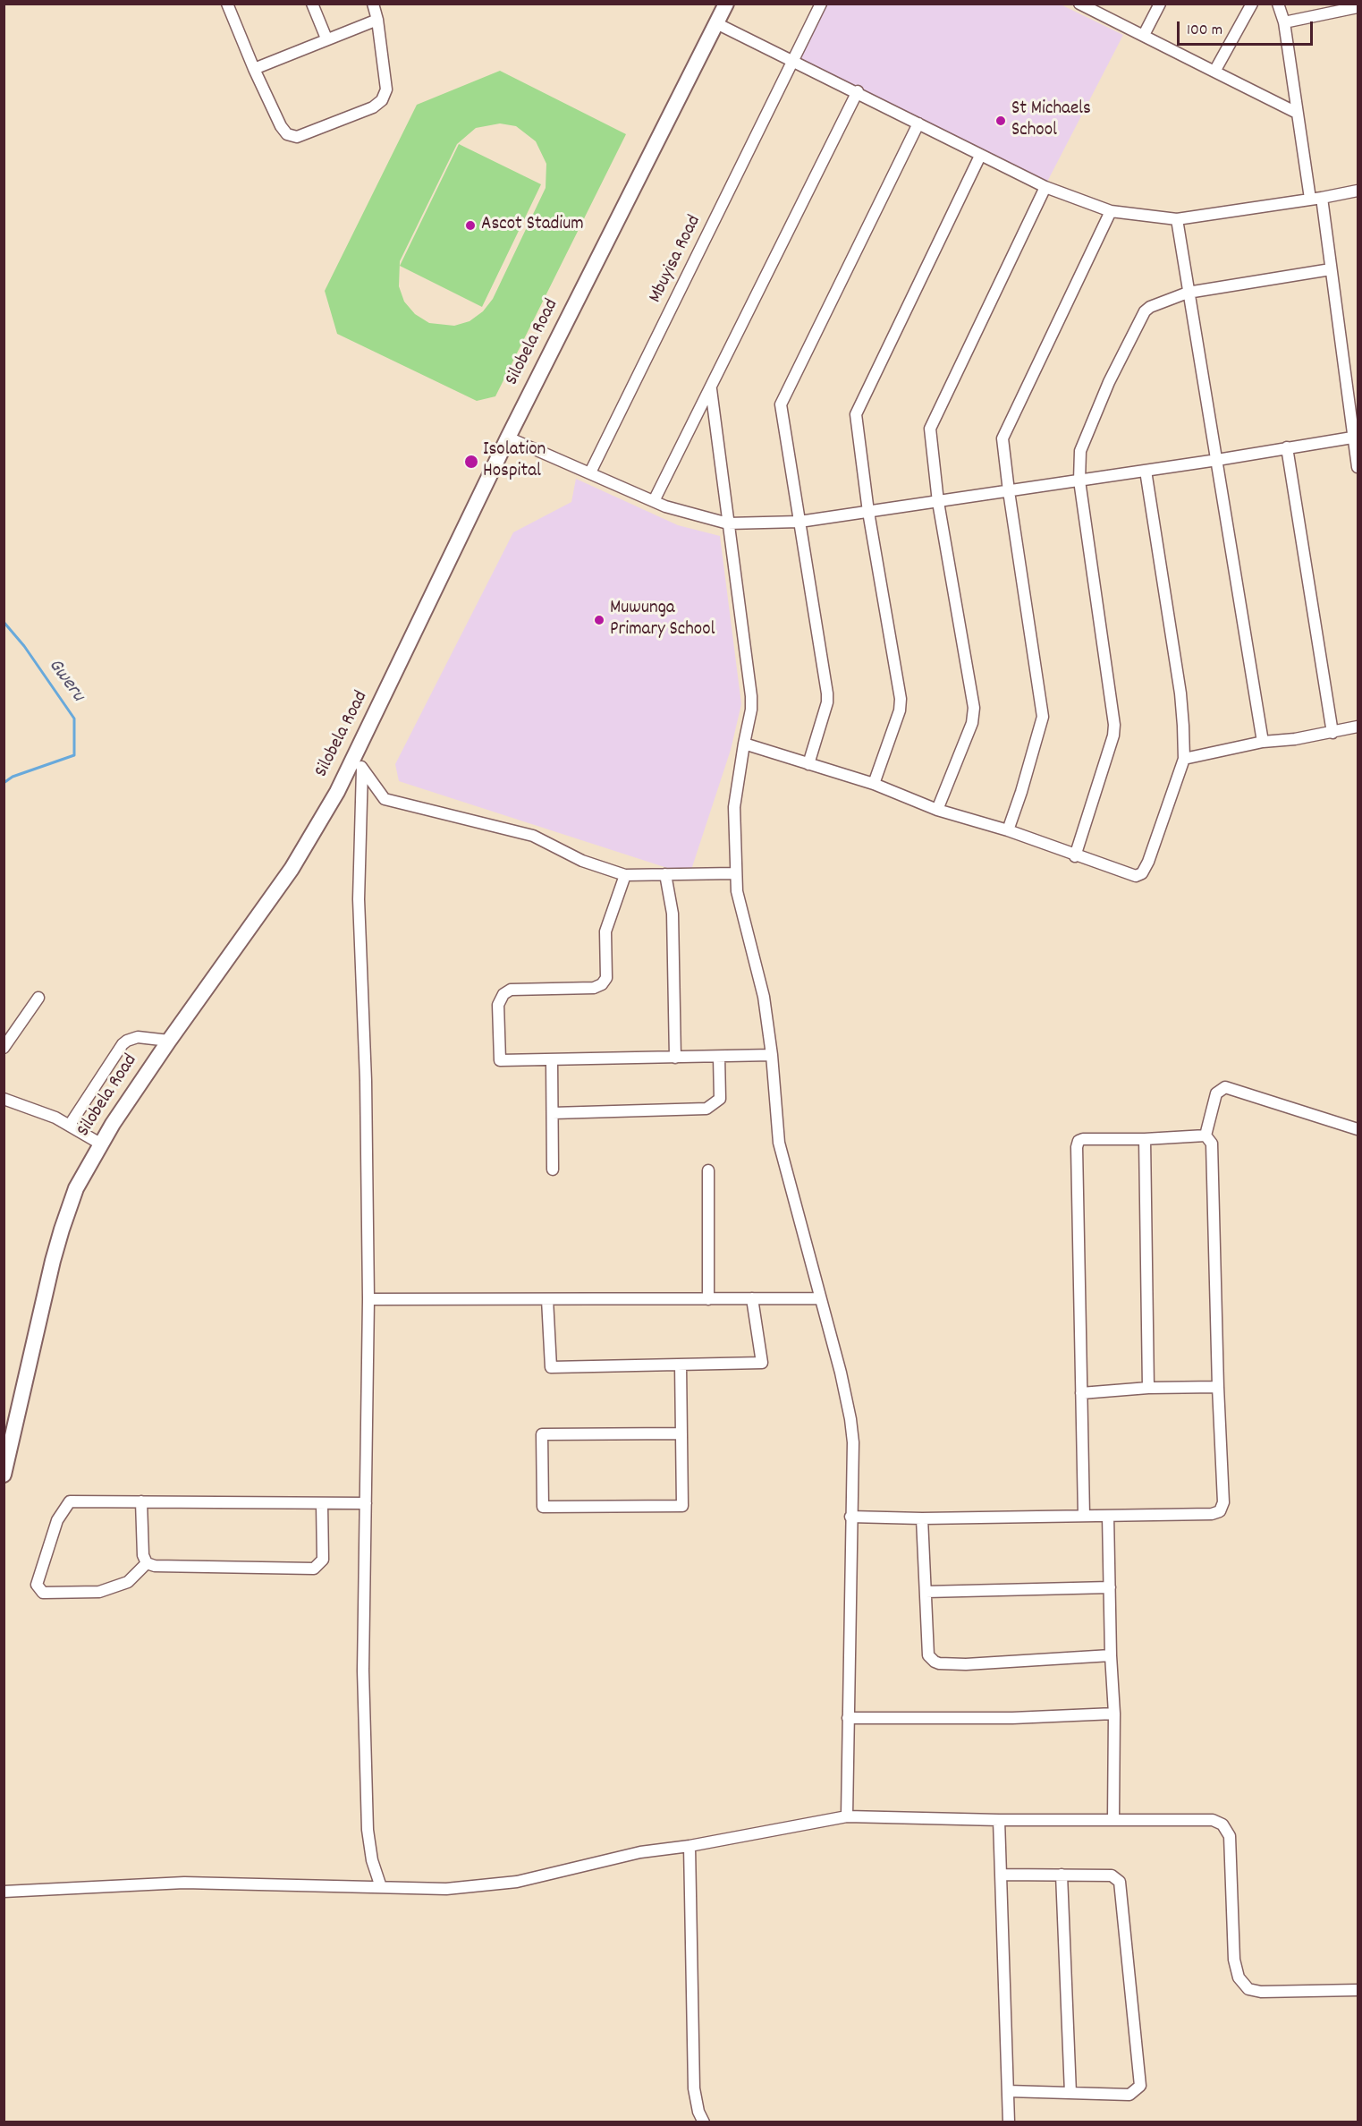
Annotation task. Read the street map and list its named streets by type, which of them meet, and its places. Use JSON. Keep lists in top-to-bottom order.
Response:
{
  "streets": {
    "street": ["Mbuyisa Road", "Silobela Road"]
  },
  "water": ["Gweru"],
  "places": [
    "St Michaels School",
    "Ascot Stadium",
    "Isolation Hospital",
    "Muwunga Primary School"
  ],
  "scale_bar": "100 m"
}
